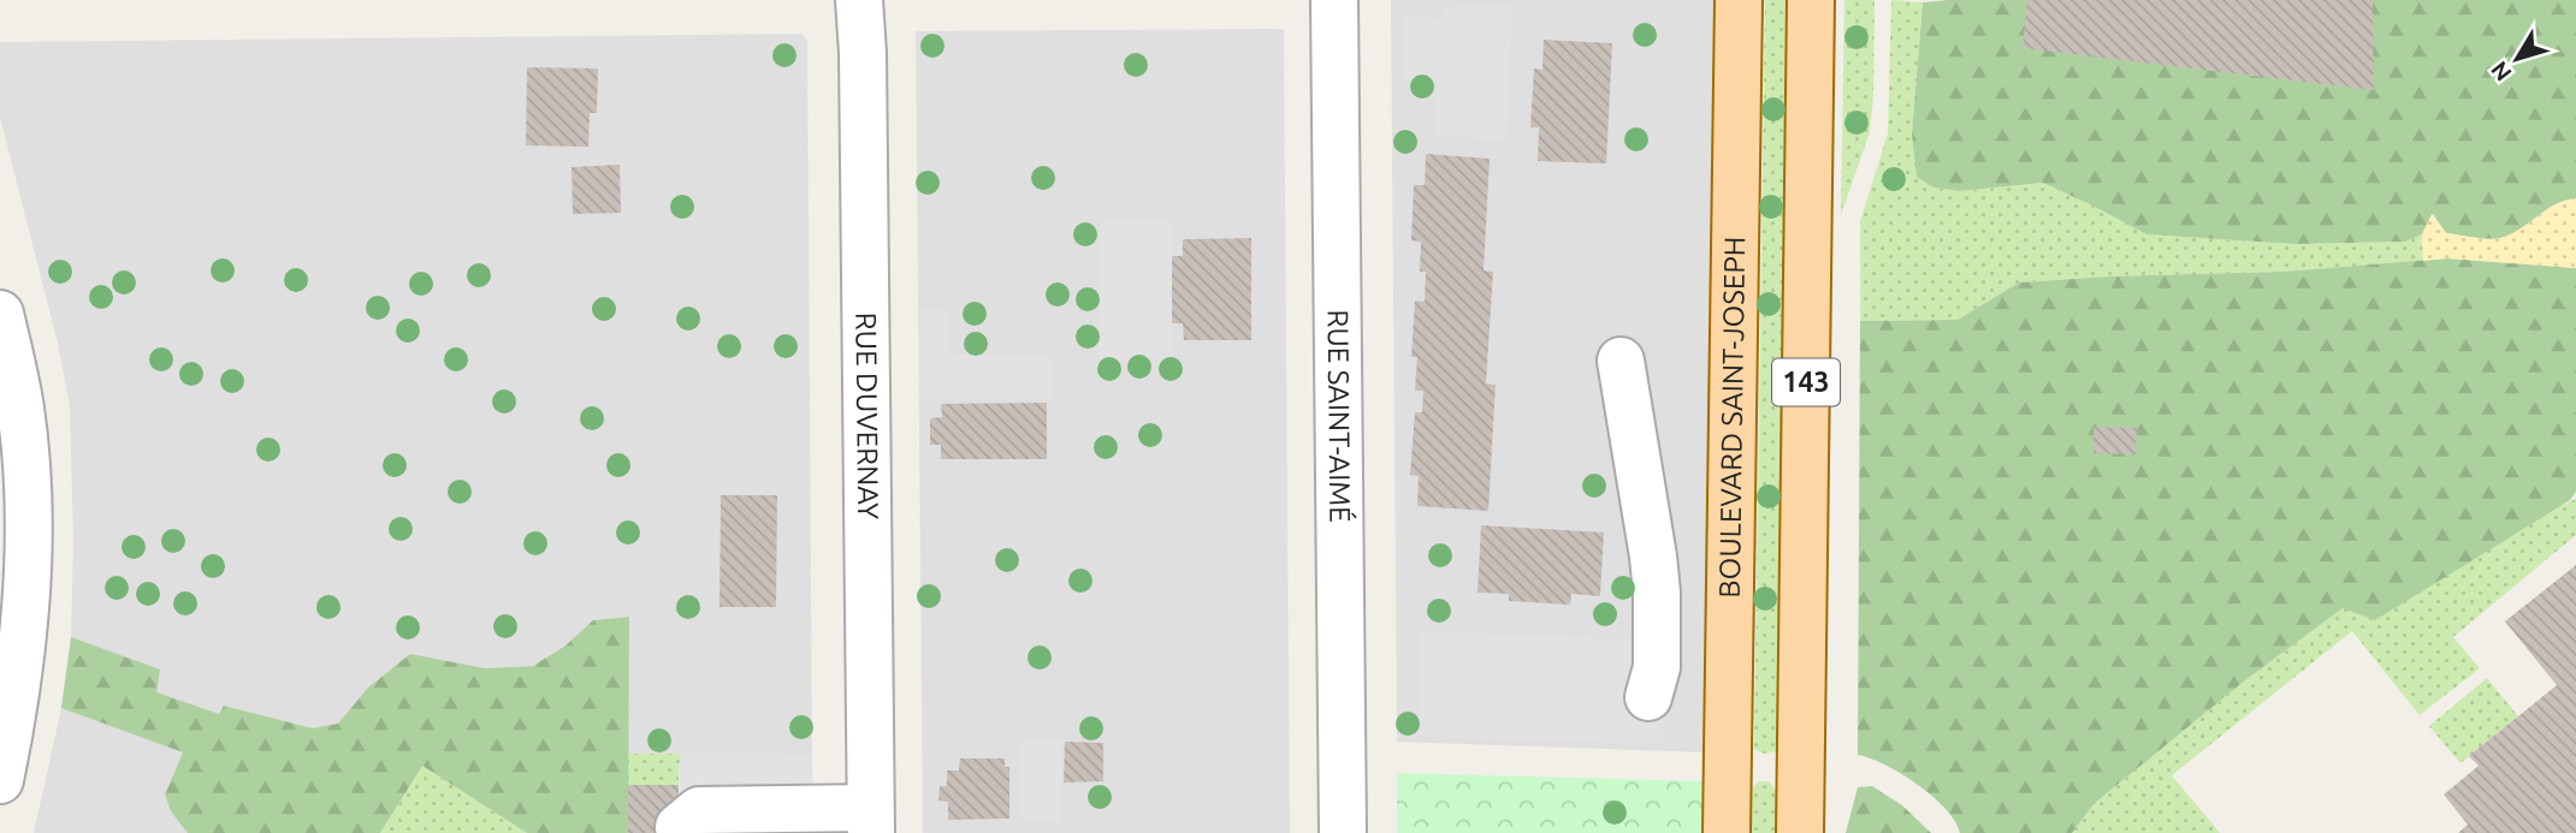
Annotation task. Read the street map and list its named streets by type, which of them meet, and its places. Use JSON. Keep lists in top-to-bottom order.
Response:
{
  "streets": {
    "main road": ["143", "BOULEVARD SAINT-JOSEPH"],
    "street": ["RUE DUVERNAY", "RUE SAINT-AIMÉ"]
  },
  "north": "bottom left"
}
